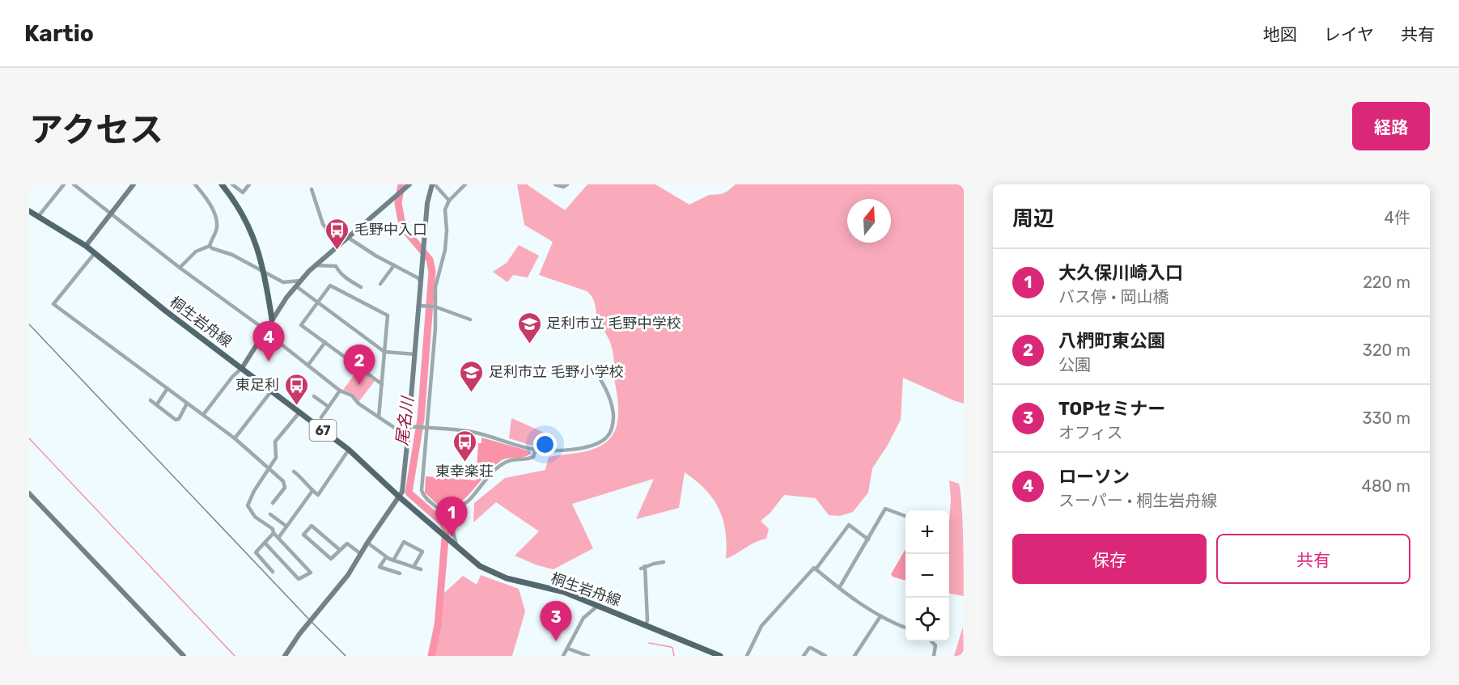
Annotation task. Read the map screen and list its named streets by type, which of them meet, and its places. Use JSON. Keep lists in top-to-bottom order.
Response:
{
  "streets": {
    "main road": ["桐生岩舟線", "67"]
  },
  "water": ["尾名川"],
  "places": {
    "bus stop": ["毛野中入口", "東足利", "東幸楽荘"],
    "school or university": ["足利市立 毛野中学校", "足利市立 毛野小学校"]
  },
  "north": "top",
  "page": {
    "header": "Kartio",
    "nav": ["地図", "レイヤ", "共有"],
    "title": "アクセス",
    "buttons": [
      "経路",
      ["保存", "共有"]
    ],
    "heading": ["周辺", "4件"],
    "list": [
      {
        "mark": "1",
        "name": "大久保川崎入口",
        "note": "バス停 · 岡山橋",
        "value": "220 m"
      },
      {
        "mark": "2",
        "name": "八椚町東公園",
        "note": "公園",
        "value": "320 m"
      },
      {
        "mark": "3",
        "name": "TOPセミナー",
        "note": "オフィス",
        "value": "330 m"
      },
      {
        "mark": "4",
        "name": "ローソン",
        "note": "スーパー · 桐生岩舟線",
        "value": "480 m"
      }
    ],
    "pins": [
      "4",
      "2",
      "1",
      "3"
    ],
    "map_buttons": ["+", "−"]
  }
}
